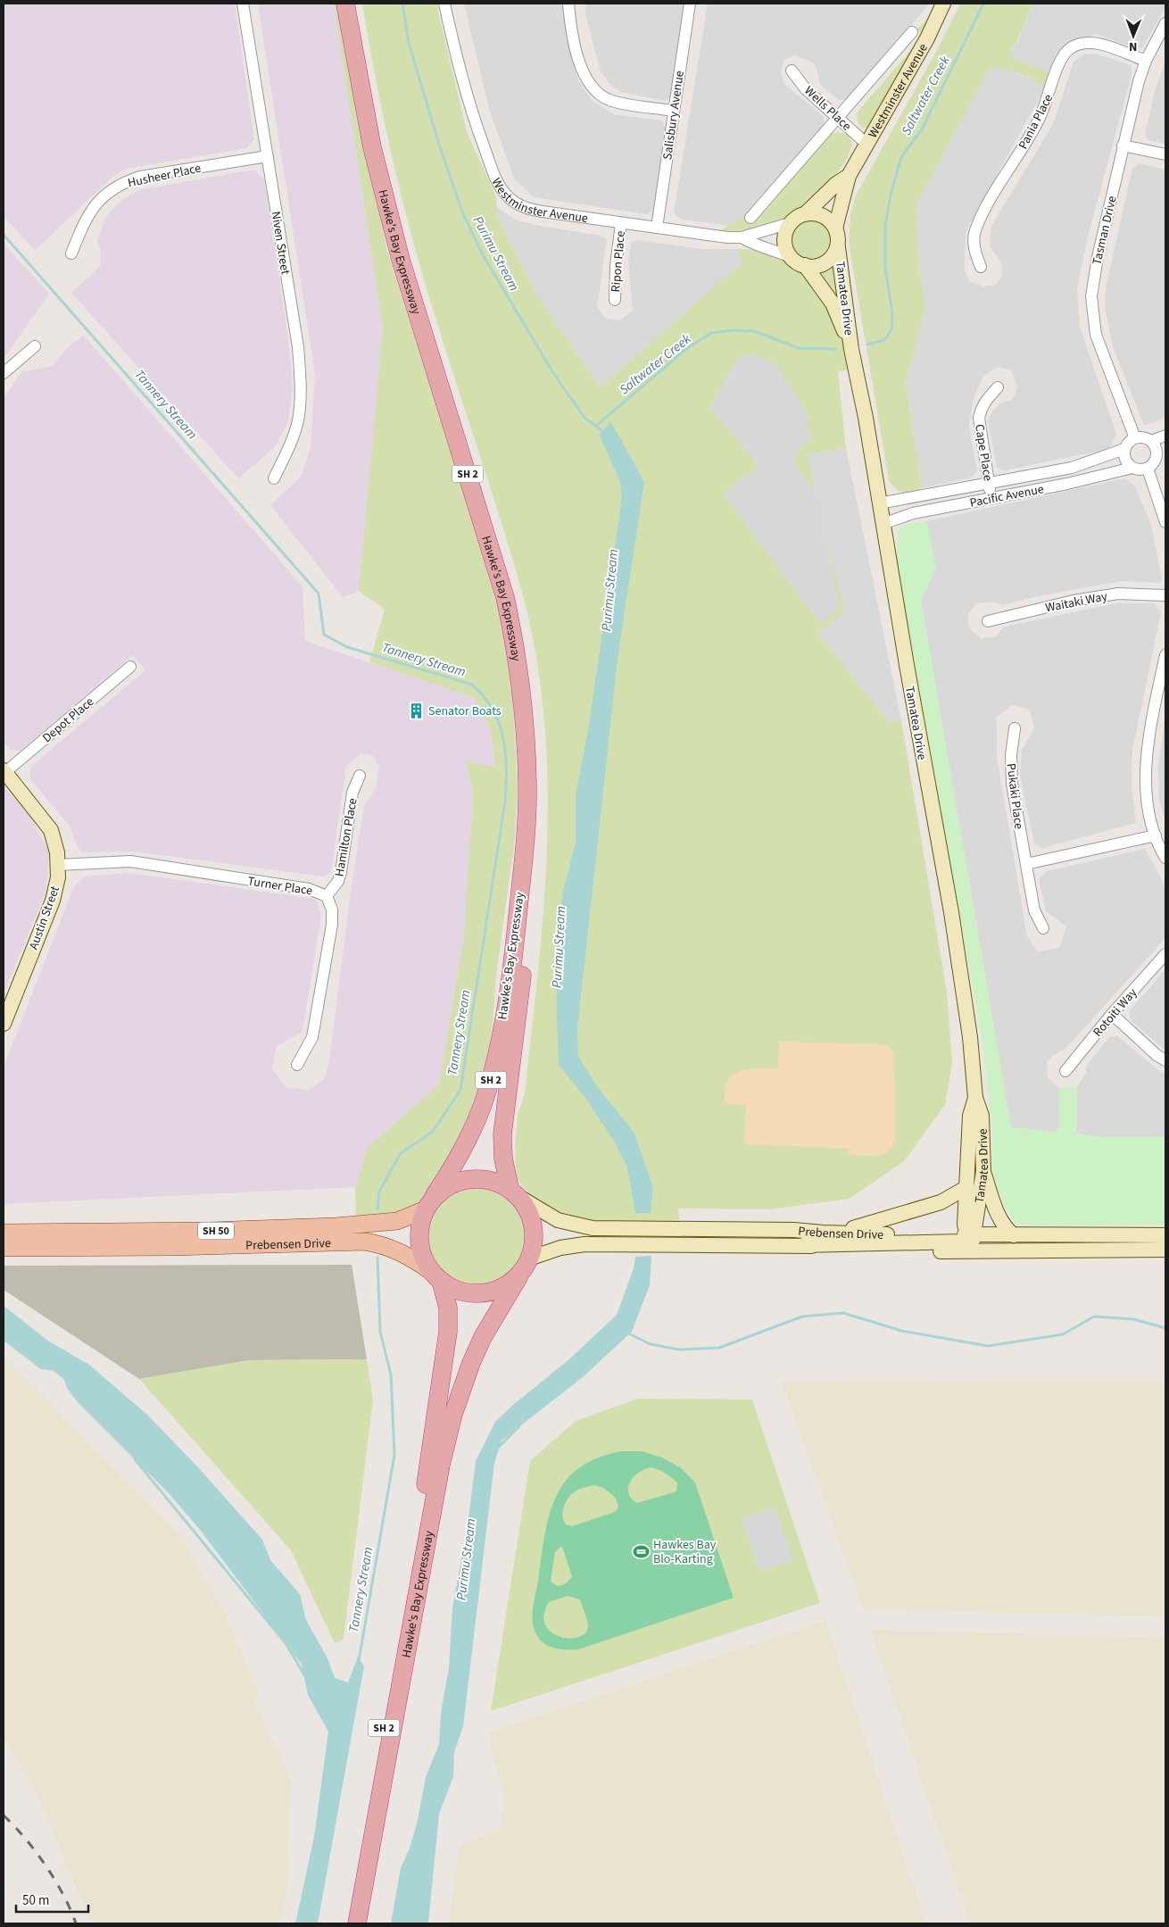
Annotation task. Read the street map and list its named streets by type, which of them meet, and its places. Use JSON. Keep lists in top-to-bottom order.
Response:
{
  "streets": {
    "highway": ["Hawke's Bay Expressway", "SH 2", "SH 50"],
    "main road": [
      "Westminster Avenue",
      "Tamatea Drive",
      "Austin Street",
      "Prebensen Drive"
    ],
    "street": [
      "Wells Place",
      "Salisbury Avenue",
      "Pania Place",
      "Husheer Place",
      "Tasman Drive",
      "Niven Street",
      "Ripon Place",
      "Cape Place",
      "Pacific Avenue",
      "Waitaki Way",
      "Depot Place",
      "Pukaki Place",
      "Hamilton Place",
      "Turner Place",
      "Rotoiti Way"
    ]
  },
  "crossings": [
    ["Westminster Avenue", "Wells Place"],
    ["Westminster Avenue", "Salisbury Avenue"],
    ["Westminster Avenue", "Ripon Place"],
    ["Westminster Avenue", "Tamatea Drive"],
    ["Pania Place", "Tasman Drive"],
    ["Husheer Place", "Niven Street"],
    ["Tasman Drive", "Pacific Avenue"],
    ["Hawke's Bay Expressway", "SH 2"],
    ["Hawke's Bay Expressway", "SH 50"],
    ["Hawke's Bay Expressway", "Prebensen Drive"],
    ["Tamatea Drive", "Pacific Avenue"],
    ["Tamatea Drive", "Prebensen Drive"],
    ["Cape Place", "Pacific Avenue"],
    ["SH 2", "SH 50"],
    ["SH 2", "Prebensen Drive"],
    ["Depot Place", "Austin Street"],
    ["Hamilton Place", "Turner Place"],
    ["Turner Place", "Austin Street"],
    ["SH 50", "Prebensen Drive"]
  ],
  "water": ["Saltwater Creek", "Purimu Stream", "Tannery Stream"],
  "places": {
    "building": ["Senator Boats"],
    "sports": ["Hawkes Bay Blo-Karting"]
  },
  "scale_bar": "50 m",
  "north": "bottom"
}
